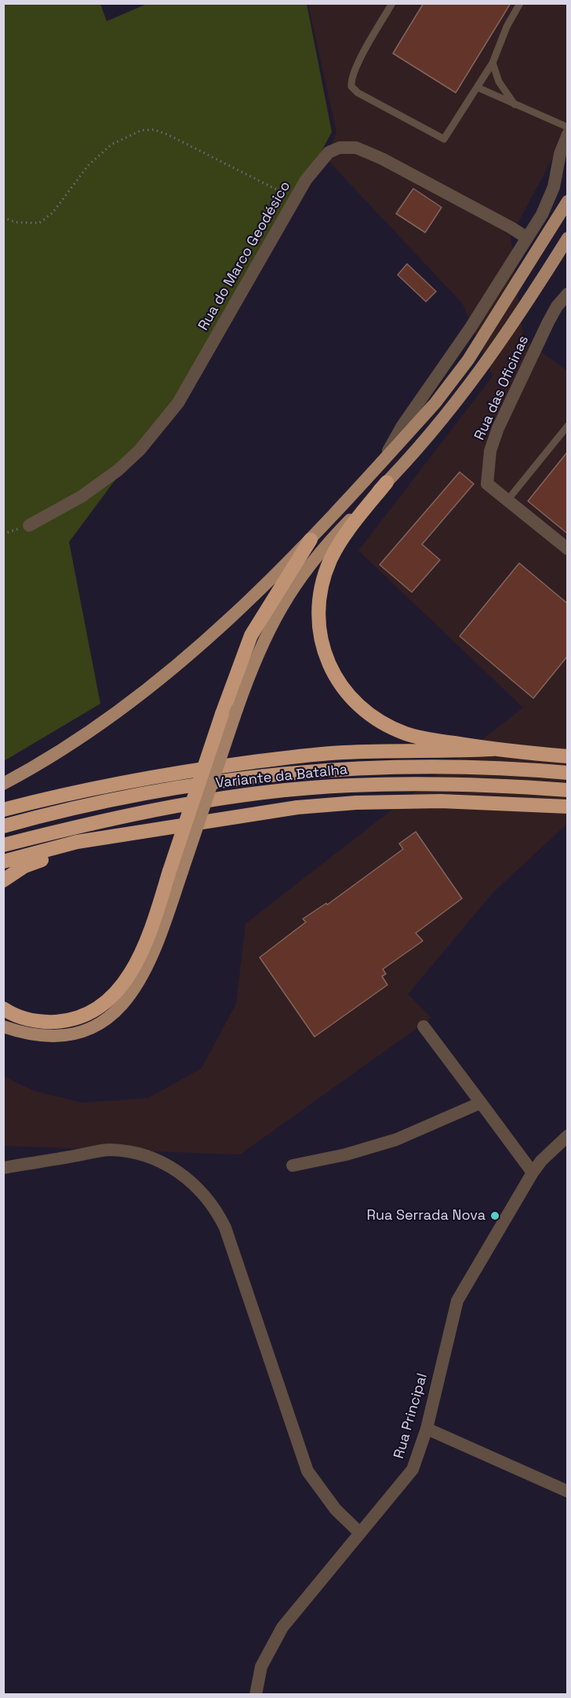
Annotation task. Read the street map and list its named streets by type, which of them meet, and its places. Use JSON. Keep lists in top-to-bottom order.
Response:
{
  "streets": {
    "highway": ["Variante da Batalha"],
    "street": ["Rua do Marco Geodésico", "Rua das Oficinas", "Rua Principal"]
  },
  "places": ["Rua Serrada Nova"]
}
